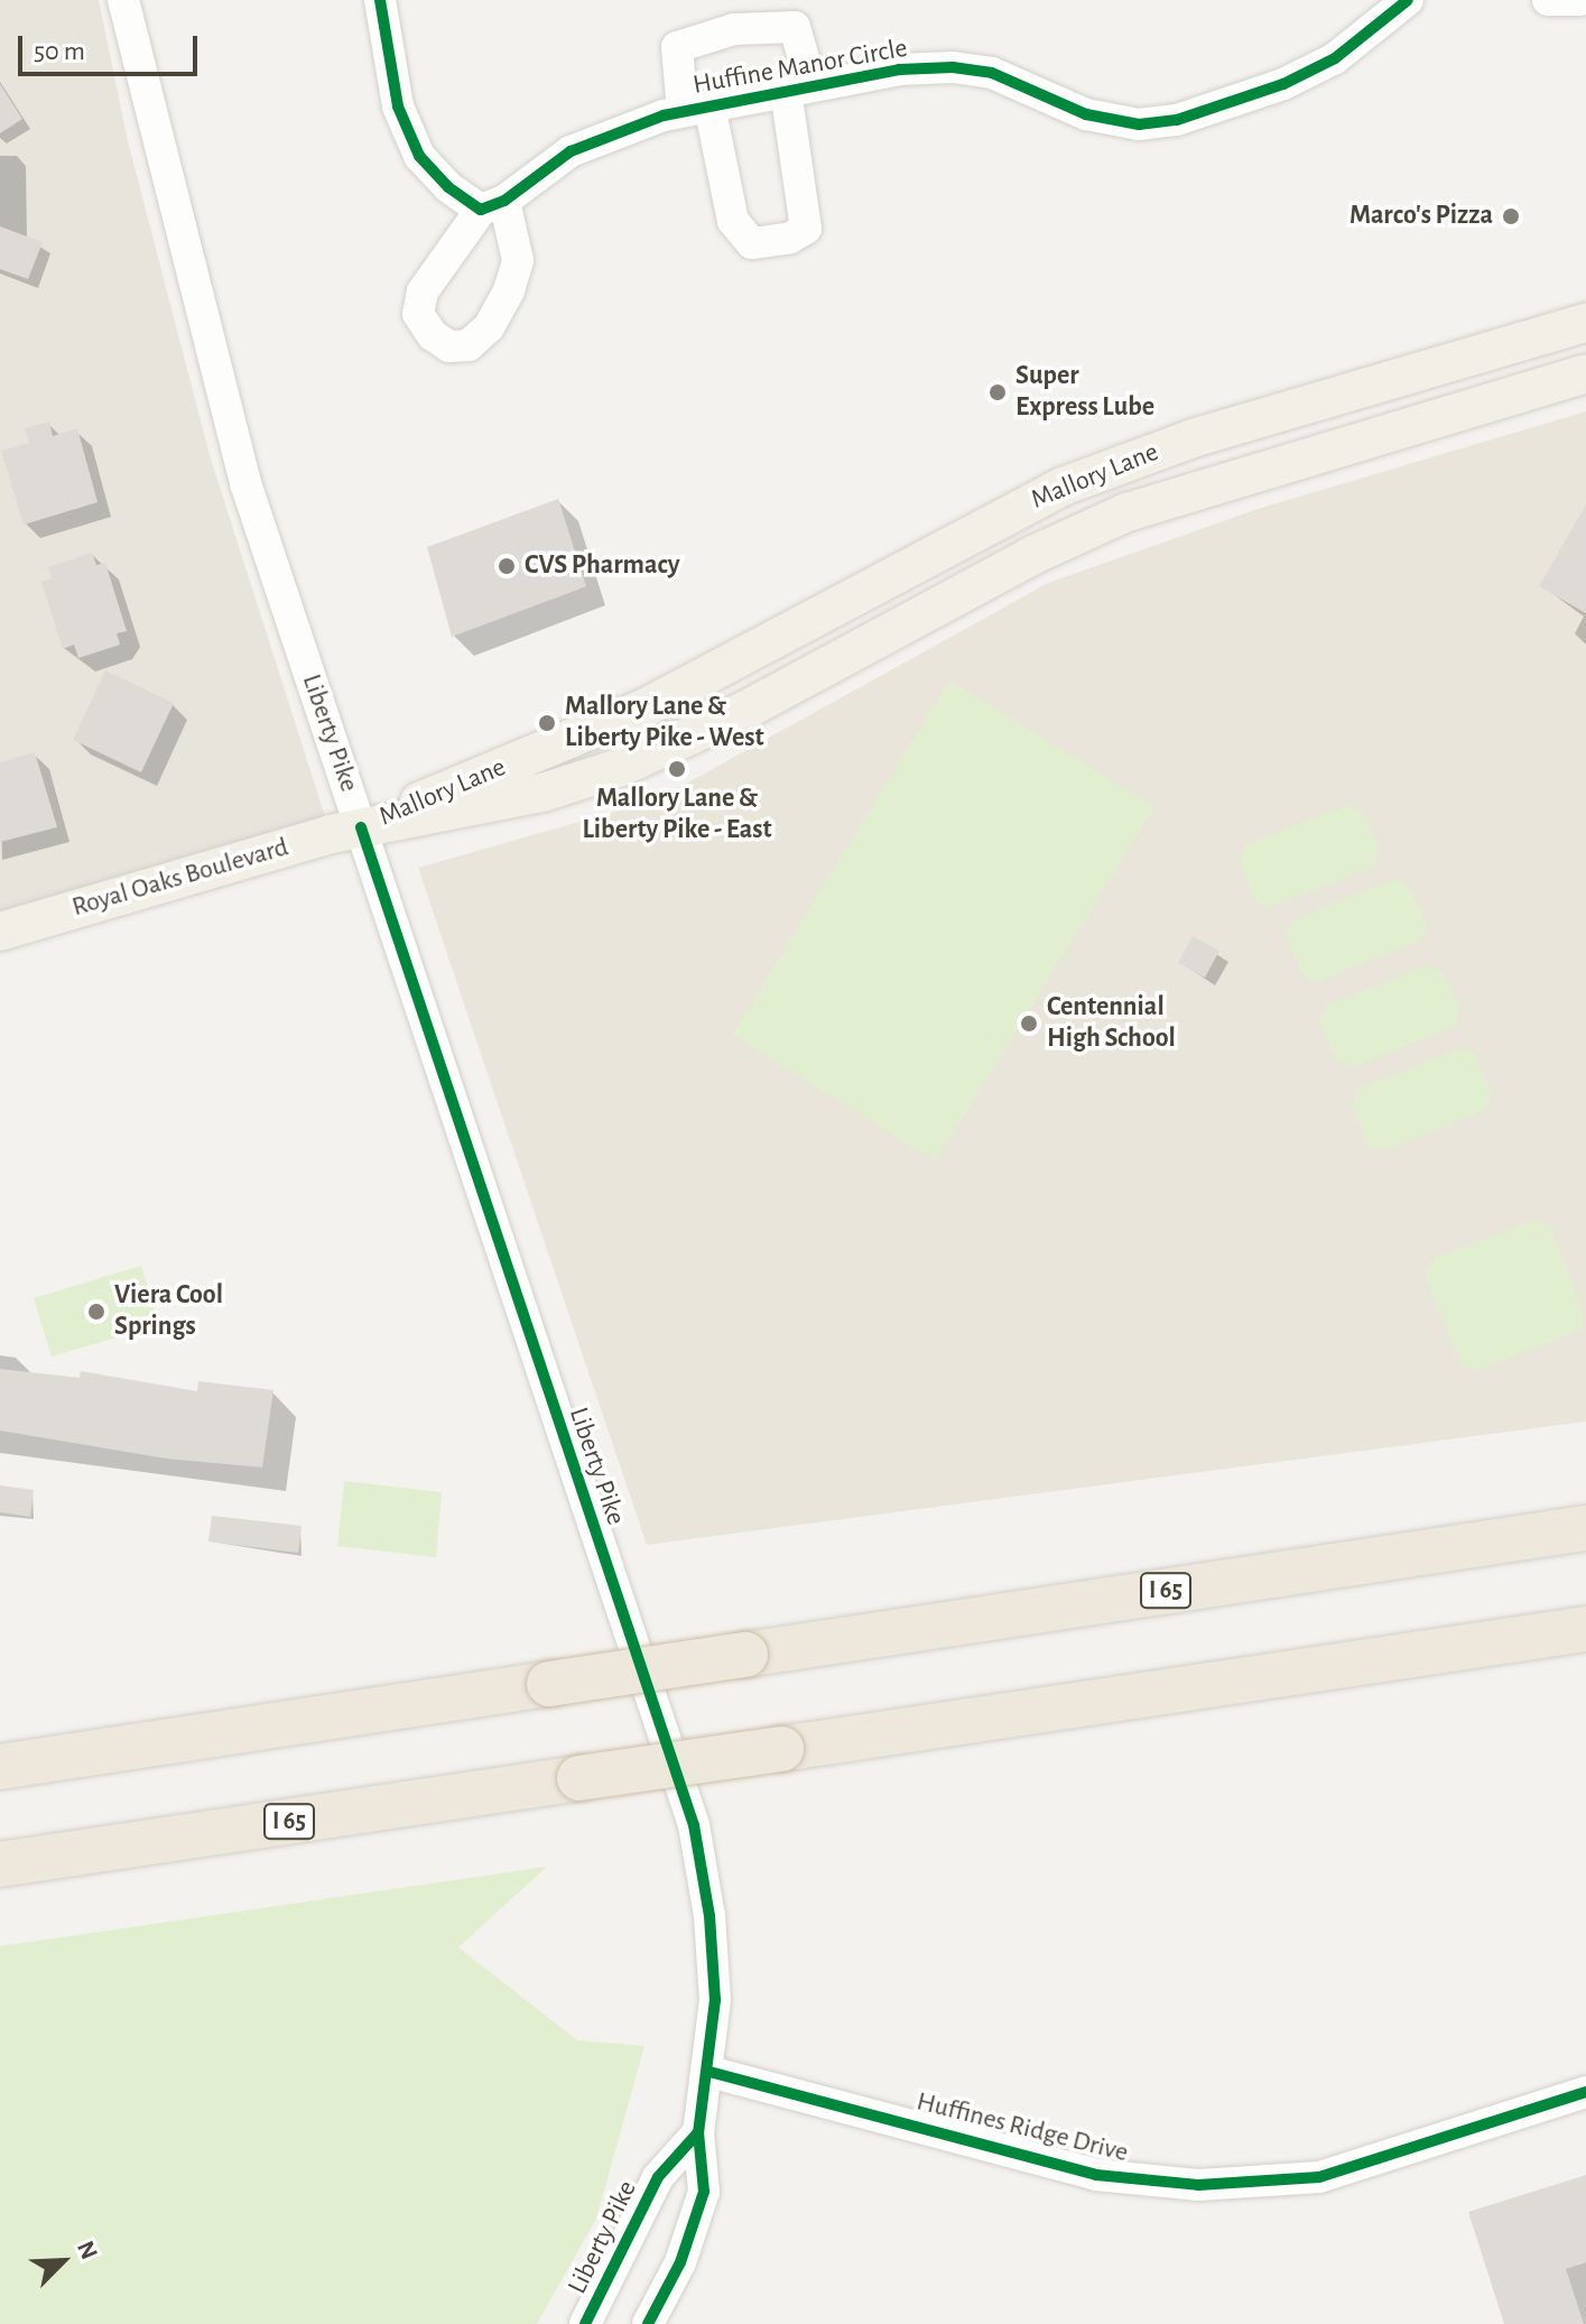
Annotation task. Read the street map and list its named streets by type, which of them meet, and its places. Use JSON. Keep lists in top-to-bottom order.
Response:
{
  "streets": {
    "highway": ["I 65"],
    "main road": ["Mallory Lane", "Royal Oaks Boulevard"],
    "street": ["Huffine Manor Circle", "Liberty Pike", "Huffines Ridge Drive"]
  },
  "crossings": [
    ["Mallory Lane", "Liberty Pike"],
    ["Mallory Lane", "Royal Oaks Boulevard"],
    ["Liberty Pike", "Royal Oaks Boulevard"],
    ["Liberty Pike", "Huffines Ridge Drive"]
  ],
  "places": [
    "Marco's Pizza",
    "Super Express Lube",
    "CVS Pharmacy",
    "Mallory Lane & Liberty Pike - West",
    "Mallory Lane & Liberty Pike - East",
    "Centennial High School",
    "Viera Cool Springs"
  ],
  "scale_bar": "50 m",
  "north": "top right"
}
